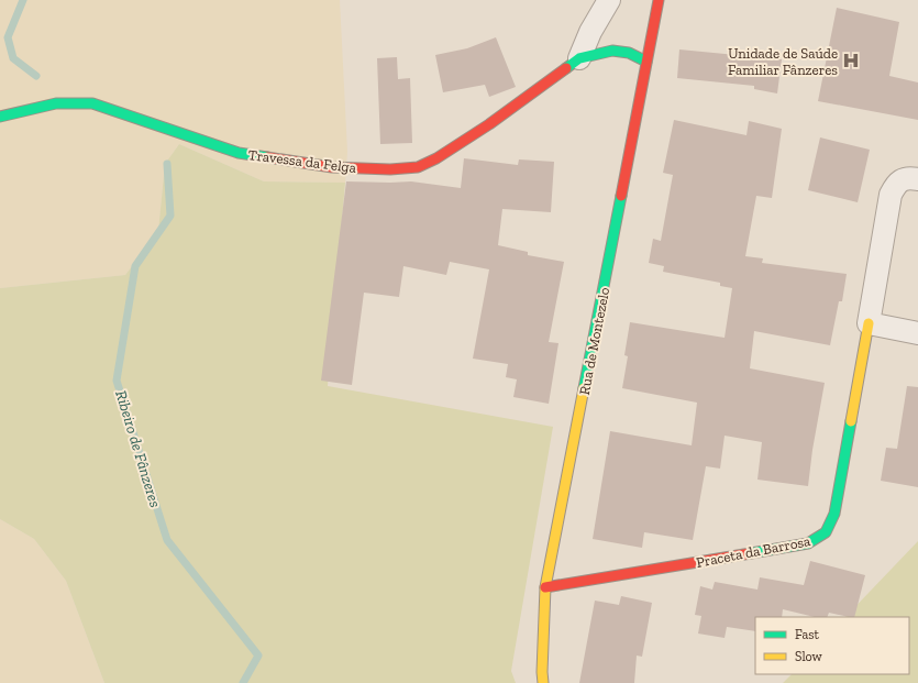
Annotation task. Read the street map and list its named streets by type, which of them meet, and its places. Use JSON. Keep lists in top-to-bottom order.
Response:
{
  "streets": {
    "street": ["Travessa da Felga", "Rua de Montezelo", "Praceta da Barrosa"]
  },
  "crossings": [
    ["Travessa da Felga", "Rua de Montezelo"],
    ["Rua de Montezelo", "Praceta da Barrosa"]
  ],
  "water": ["Ribeiro de Fânzeres"],
  "places": {
    "hospital": ["Unidade de Saúde Familiar Fânzeres"]
  },
  "legend": ["Fast", "Slow"]
}
